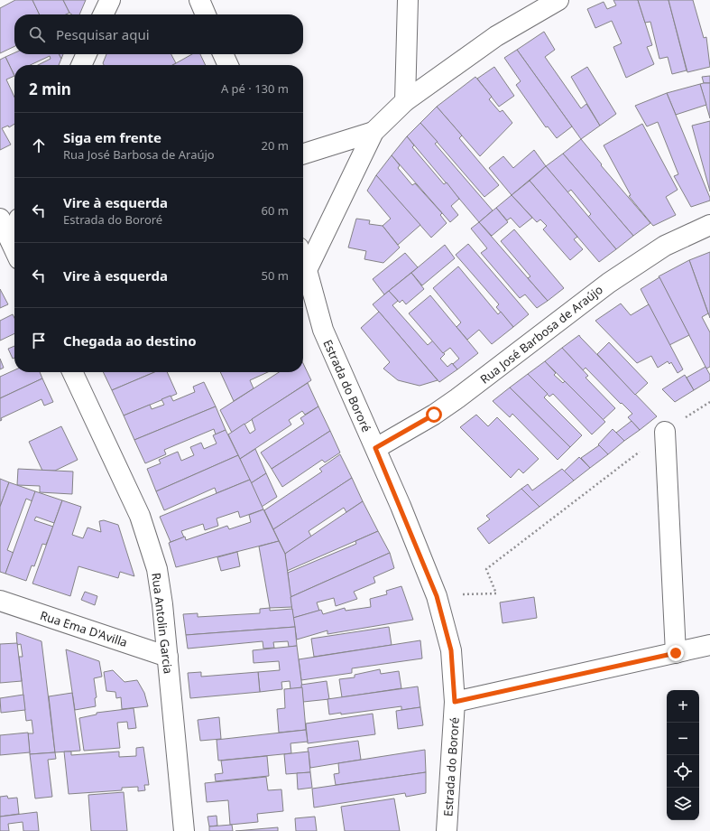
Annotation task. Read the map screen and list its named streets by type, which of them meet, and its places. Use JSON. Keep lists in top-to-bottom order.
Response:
{
  "streets": {
    "street": [
      "Rua José Barbosa de Araújo",
      "Estrada do Bororé",
      "Rua Antolin Garcia",
      "Rua Ema D'Avilla"
    ]
  },
  "crossings": [
    ["Rua José Barbosa de Araújo", "Estrada do Bororé"],
    ["Rua Antolin Garcia", "Rua Ema D'Avilla"]
  ],
  "page": {
    "search": "Pesquisar aqui",
    "heading": ["2 min", "A pé · 130 m"],
    "list": [
      ["Siga em frente", "Rua José Barbosa de Araújo", "20 m"],
      ["Vire à esquerda", "Estrada do Bororé", "60 m"],
      ["Vire à esquerda", "50 m"],
      "Chegada ao destino"
    ],
    "map_buttons": ["+", "−"]
  }
}
